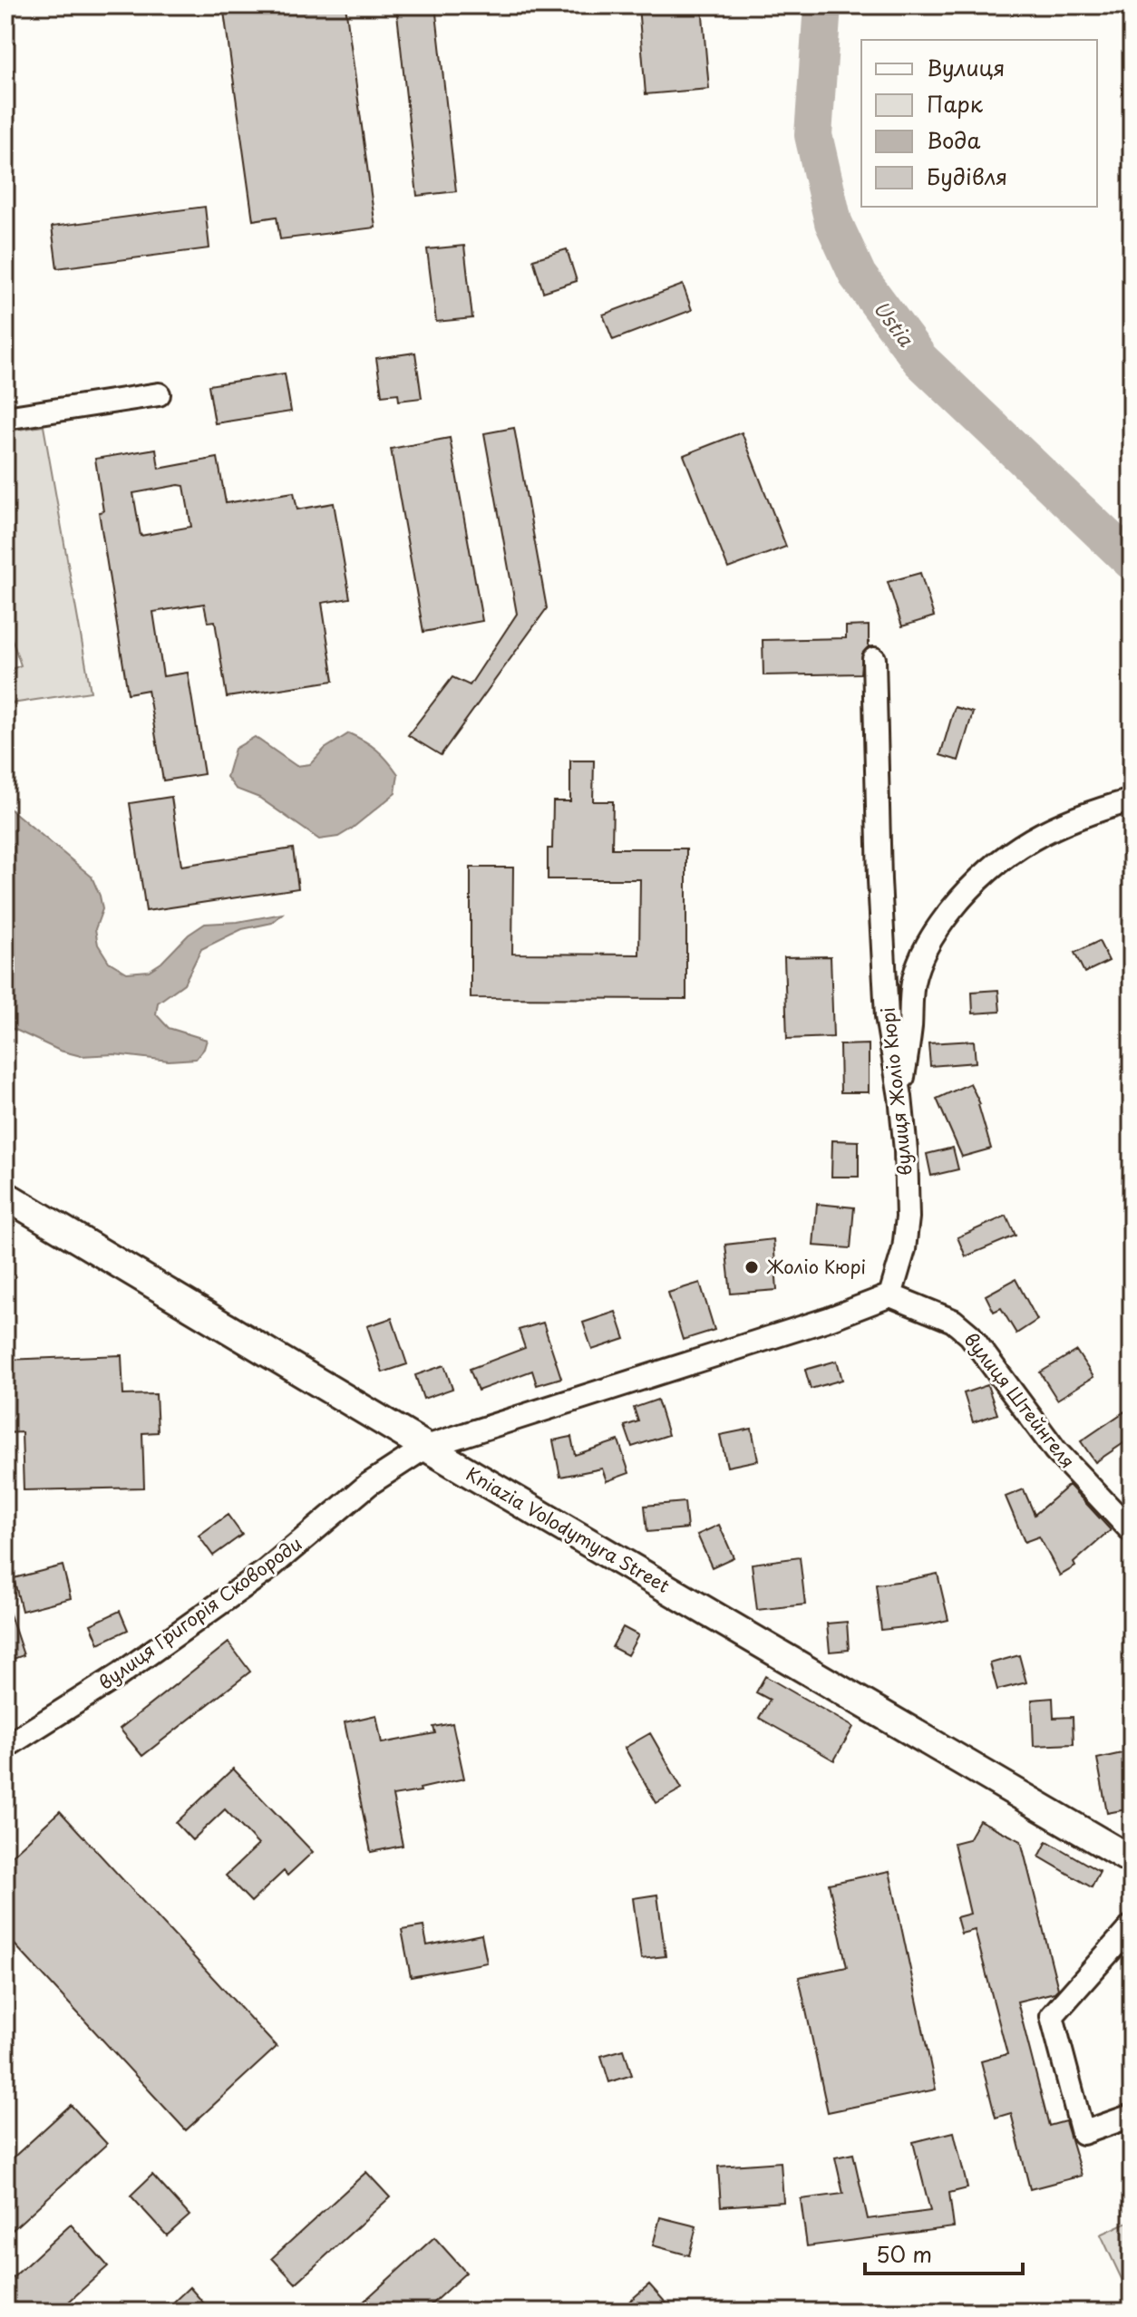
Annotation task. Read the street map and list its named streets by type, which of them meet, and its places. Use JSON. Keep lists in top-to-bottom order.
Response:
{
  "streets": {
    "main road": ["Kniazia Volodymyra Street"],
    "street": ["вулиця Жоліо Кюрі", "вулиця Штейнгеля", "вулиця Григорія Сковороди"]
  },
  "crossings": [
    ["вулиця Жоліо Кюрі", "вулиця Штейнгеля"],
    ["Kniazia Volodymyra Street", "вулиця Григорія Сковороди"]
  ],
  "water": ["Ustia"],
  "places": ["Жоліо Кюрі"],
  "legend": [
    "Вулиця",
    "Парк",
    "Вода",
    "Будівля"
  ],
  "scale_bar": "50 m"
}
